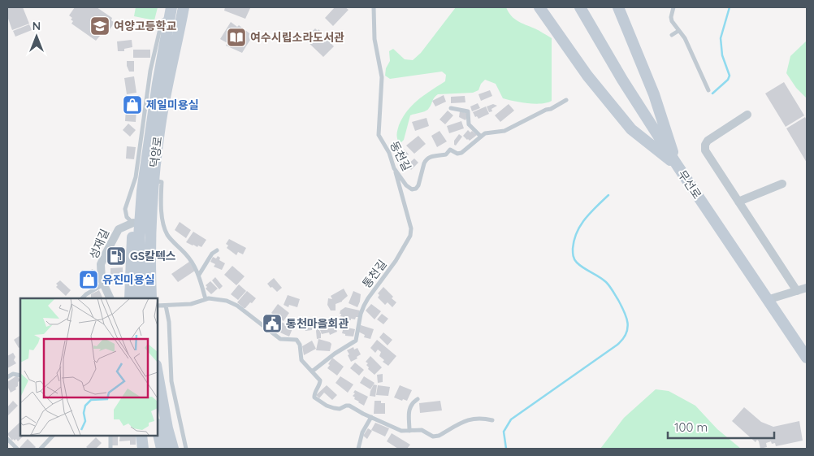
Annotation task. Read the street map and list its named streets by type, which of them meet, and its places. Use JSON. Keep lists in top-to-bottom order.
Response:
{
  "streets": {
    "street": ["덕양로", "무선로", "성재길"],
    "lane": ["동천길", "통천길"]
  },
  "crossings": [
    ["덕양로", "성재길"],
    ["동천길", "통천길"]
  ],
  "places": {
    "school or university": ["여양고등학교"],
    "library": ["여수시립소라도서관"],
    "shop": ["제일미용실", "유진미용실"],
    "fuel station": ["GS칼텍스"],
    "public building": ["통천마을회관"]
  },
  "scale_bar": "100 m",
  "north": "top"
}
